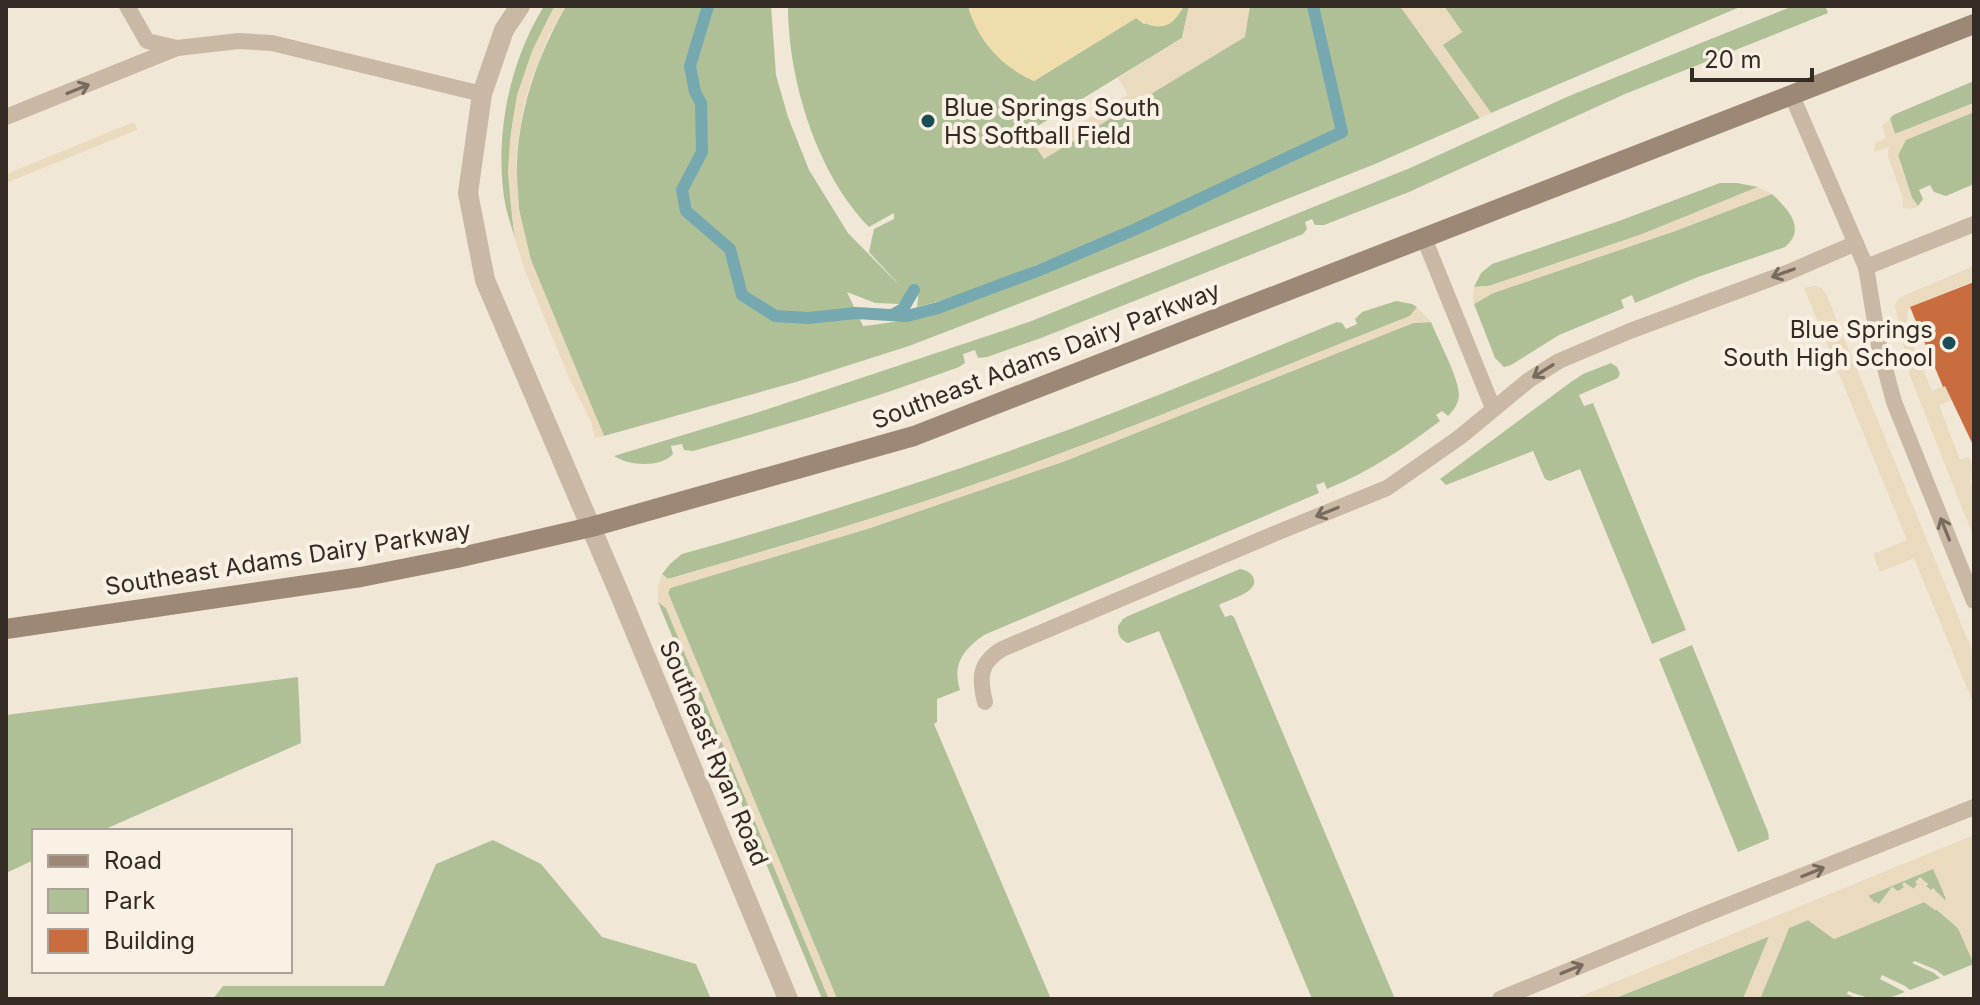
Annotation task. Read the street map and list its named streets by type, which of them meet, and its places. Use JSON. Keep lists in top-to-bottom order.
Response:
{
  "streets": {
    "main road": ["Southeast Adams Dairy Parkway"],
    "street": ["Southeast Ryan Road"]
  },
  "crossings": [
    ["Southeast Adams Dairy Parkway", "Southeast Ryan Road"]
  ],
  "places": ["Blue Springs South HS Softball Field", "Blue Springs South High School"],
  "legend": ["Road", "Park", "Building"],
  "scale_bar": "20 m"
}
